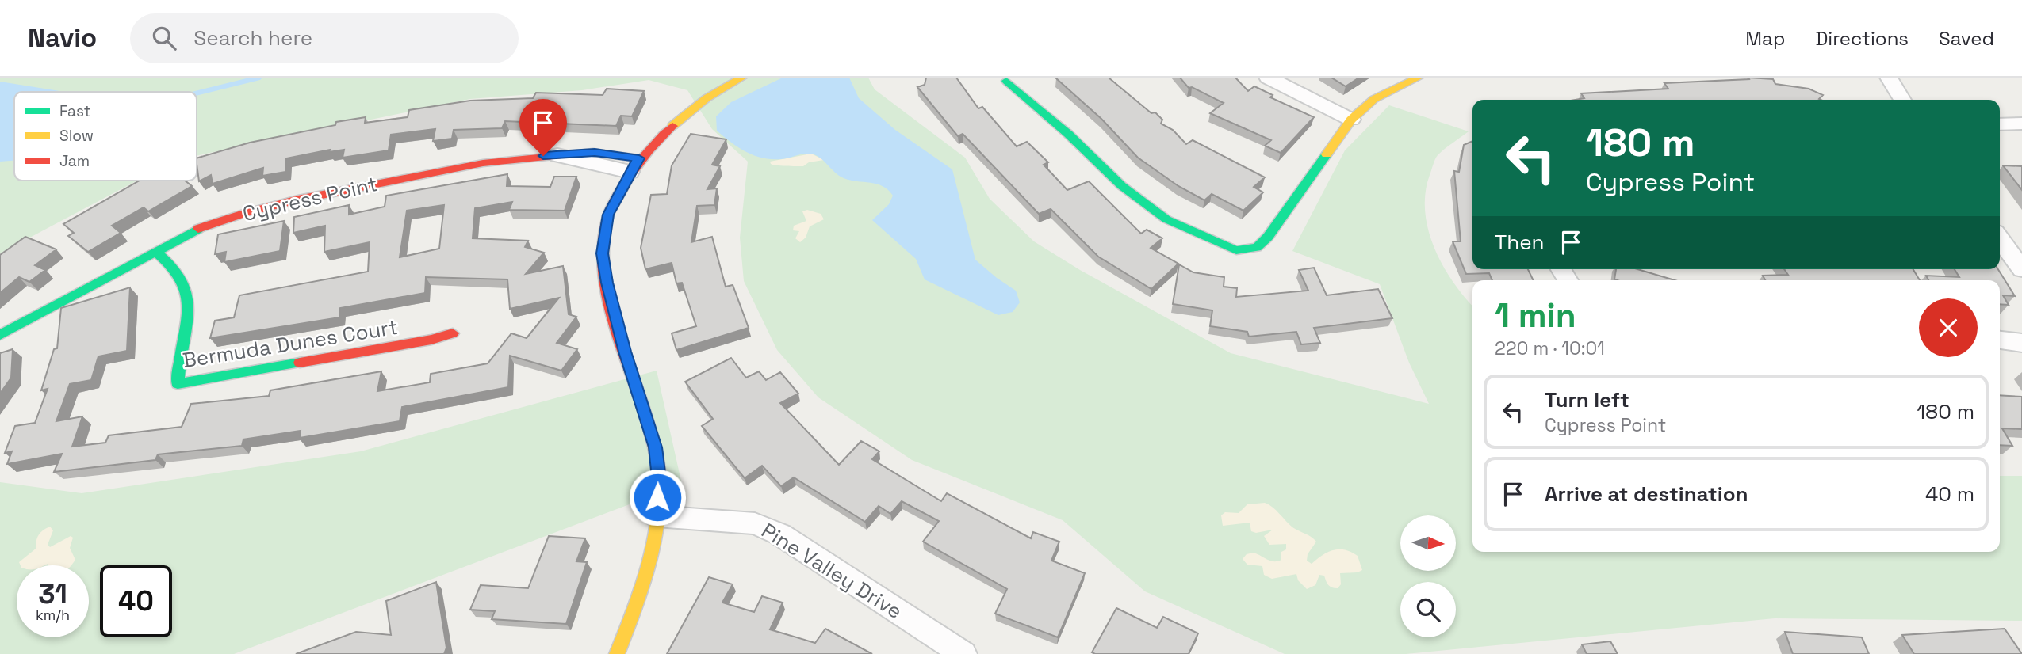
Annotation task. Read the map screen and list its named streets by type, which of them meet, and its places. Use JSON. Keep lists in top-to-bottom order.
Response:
{
  "streets": {
    "street": ["Cypress Point", "Bermuda Dunes Court", "Pine Valley Drive"]
  },
  "crossings": [
    ["Cypress Point", "Bermuda Dunes Court"]
  ],
  "legend": ["Fast", "Slow", "Jam"],
  "north": "right",
  "page": {
    "header": "Navio",
    "search": "Search here",
    "nav": ["Map", "Directions", "Saved"],
    "turn": ["180 m", "Cypress Point"],
    "then": "Then",
    "heading": ["1 min", "220 m · 10:01"],
    "list": [
      {
        "name": "Turn left",
        "note": "Cypress Point",
        "value": "180 m"
      },
      {
        "name": "Arrive at destination",
        "value": "40 m"
      }
    ],
    "speed": "31 km/h",
    "limit": "40"
  }
}
